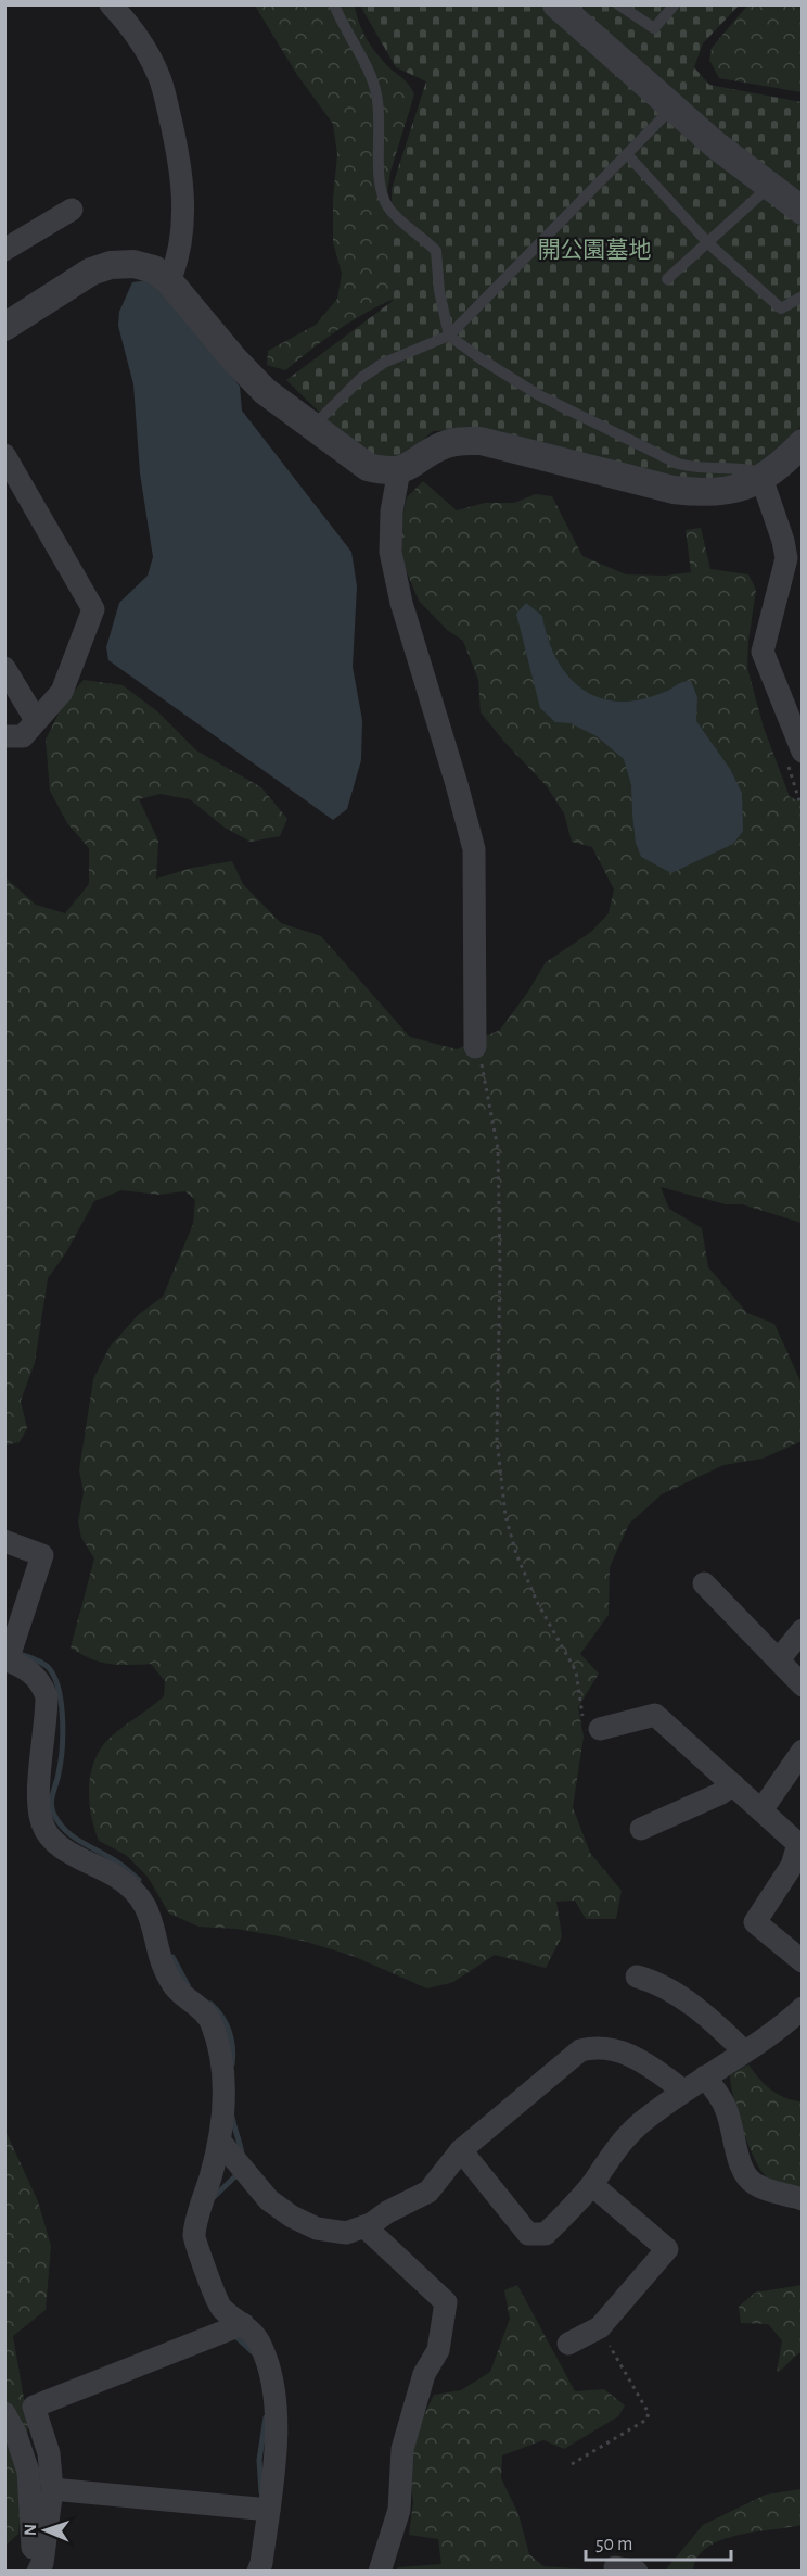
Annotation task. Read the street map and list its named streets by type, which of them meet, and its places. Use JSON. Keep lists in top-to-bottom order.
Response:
{
  "parks": ["開公園墓地"],
  "scale_bar": "50 m",
  "north": "left"
}
